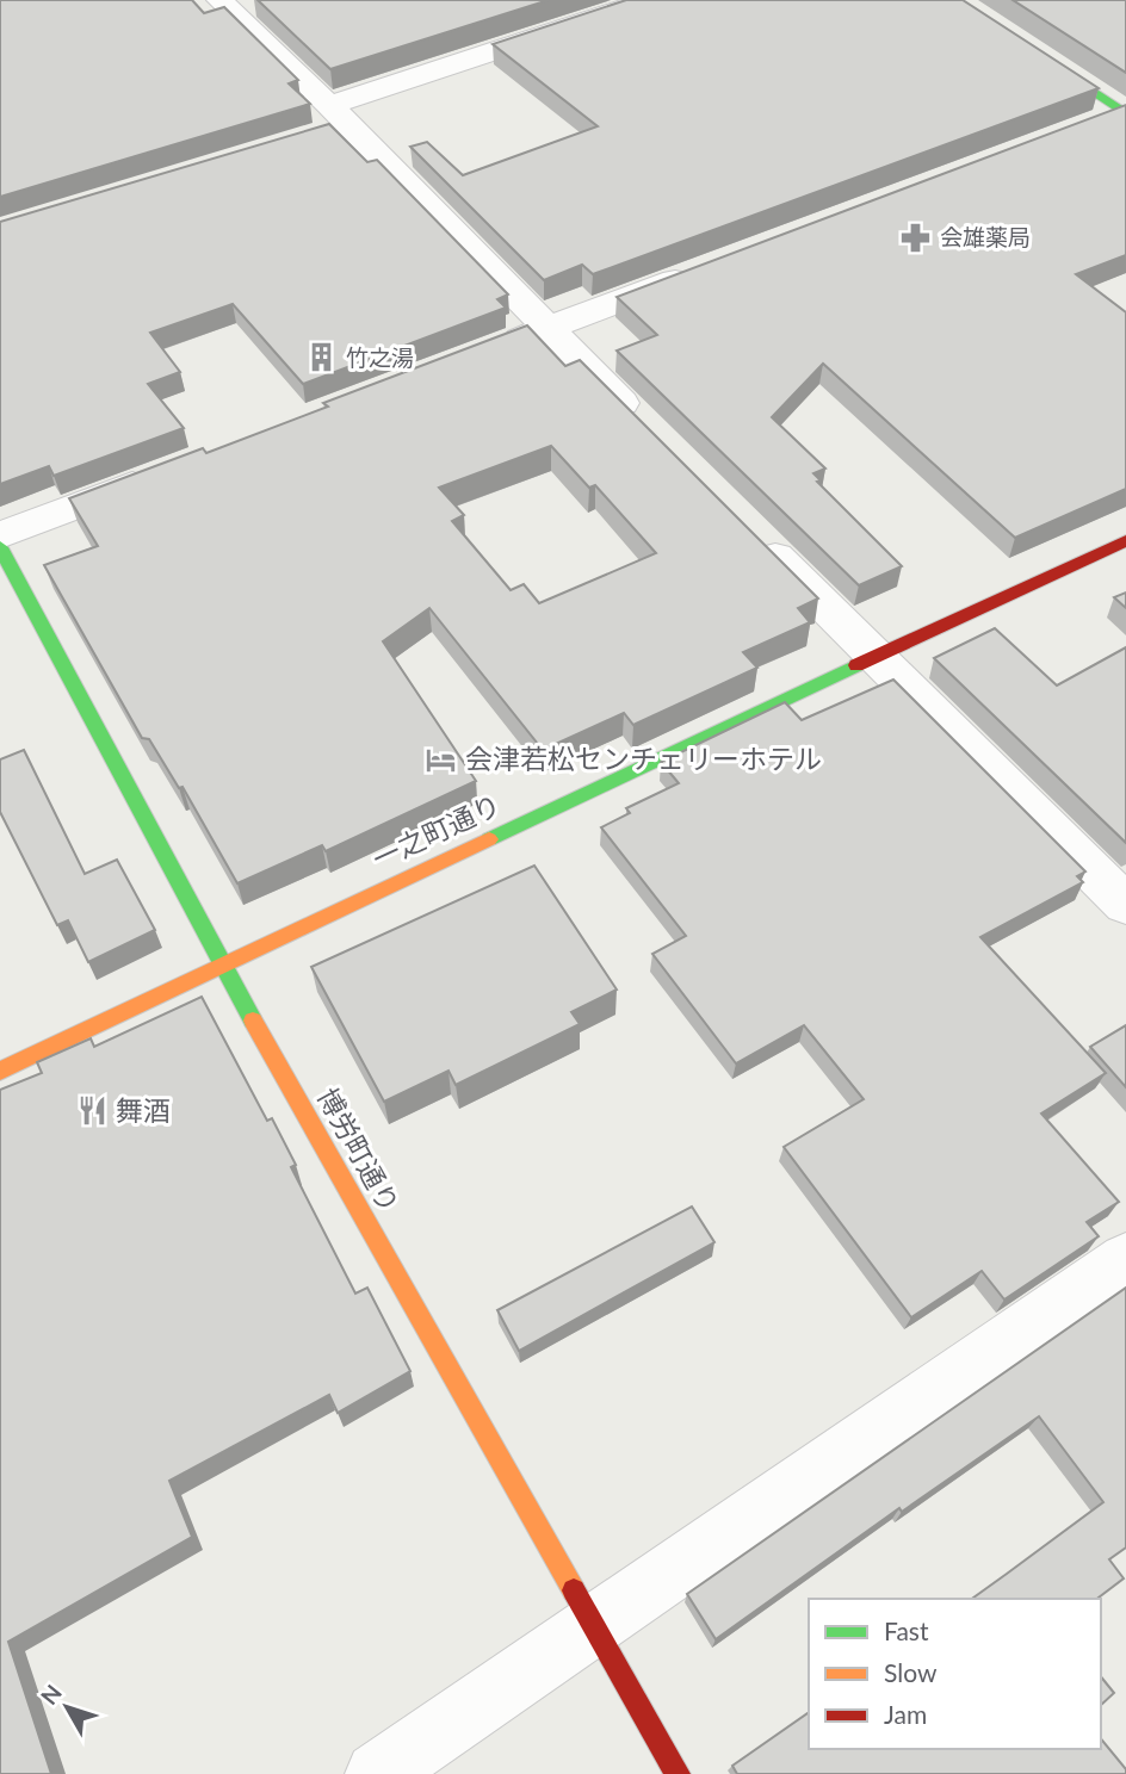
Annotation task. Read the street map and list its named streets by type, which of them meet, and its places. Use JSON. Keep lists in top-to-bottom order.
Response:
{
  "streets": {
    "street": ["一之町通り", "博労町通り"]
  },
  "crossings": [
    ["一之町通り", "博労町通り"]
  ],
  "places": {
    "pharmacy": ["会雄薬局"],
    "building": ["竹之湯"],
    "hotel": ["会津若松センチェリーホテル"],
    "restaurant": ["舞酒"]
  },
  "legend": ["Fast", "Slow", "Jam"],
  "north": "top left"
}
